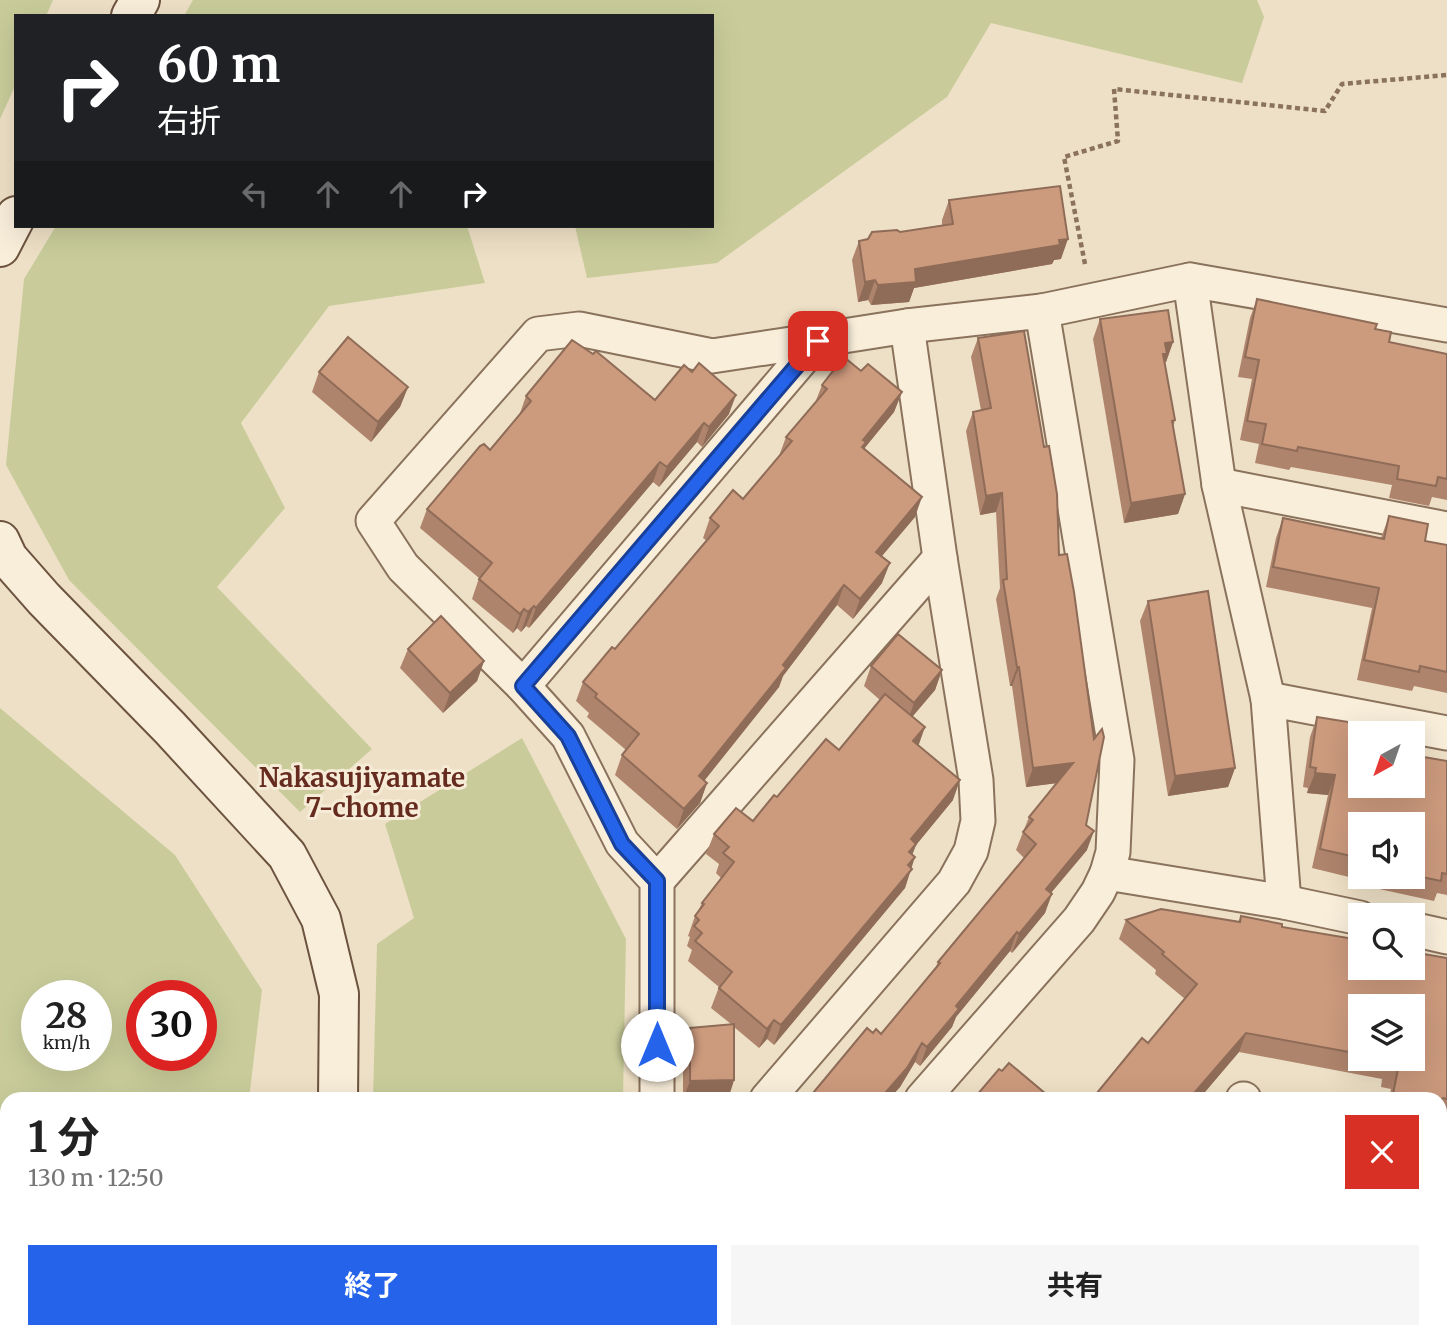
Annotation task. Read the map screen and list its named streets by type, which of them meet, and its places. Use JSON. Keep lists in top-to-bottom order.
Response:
{
  "districts": ["Nakasujiyamate 7-chome"],
  "north": "bottom left",
  "page": {
    "turn": ["60 m", "右折"],
    "speed": "28 km/h",
    "limit": "30",
    "heading": ["1 分", "130 m · 12:50"],
    "buttons": ["終了", "共有"]
  }
}
